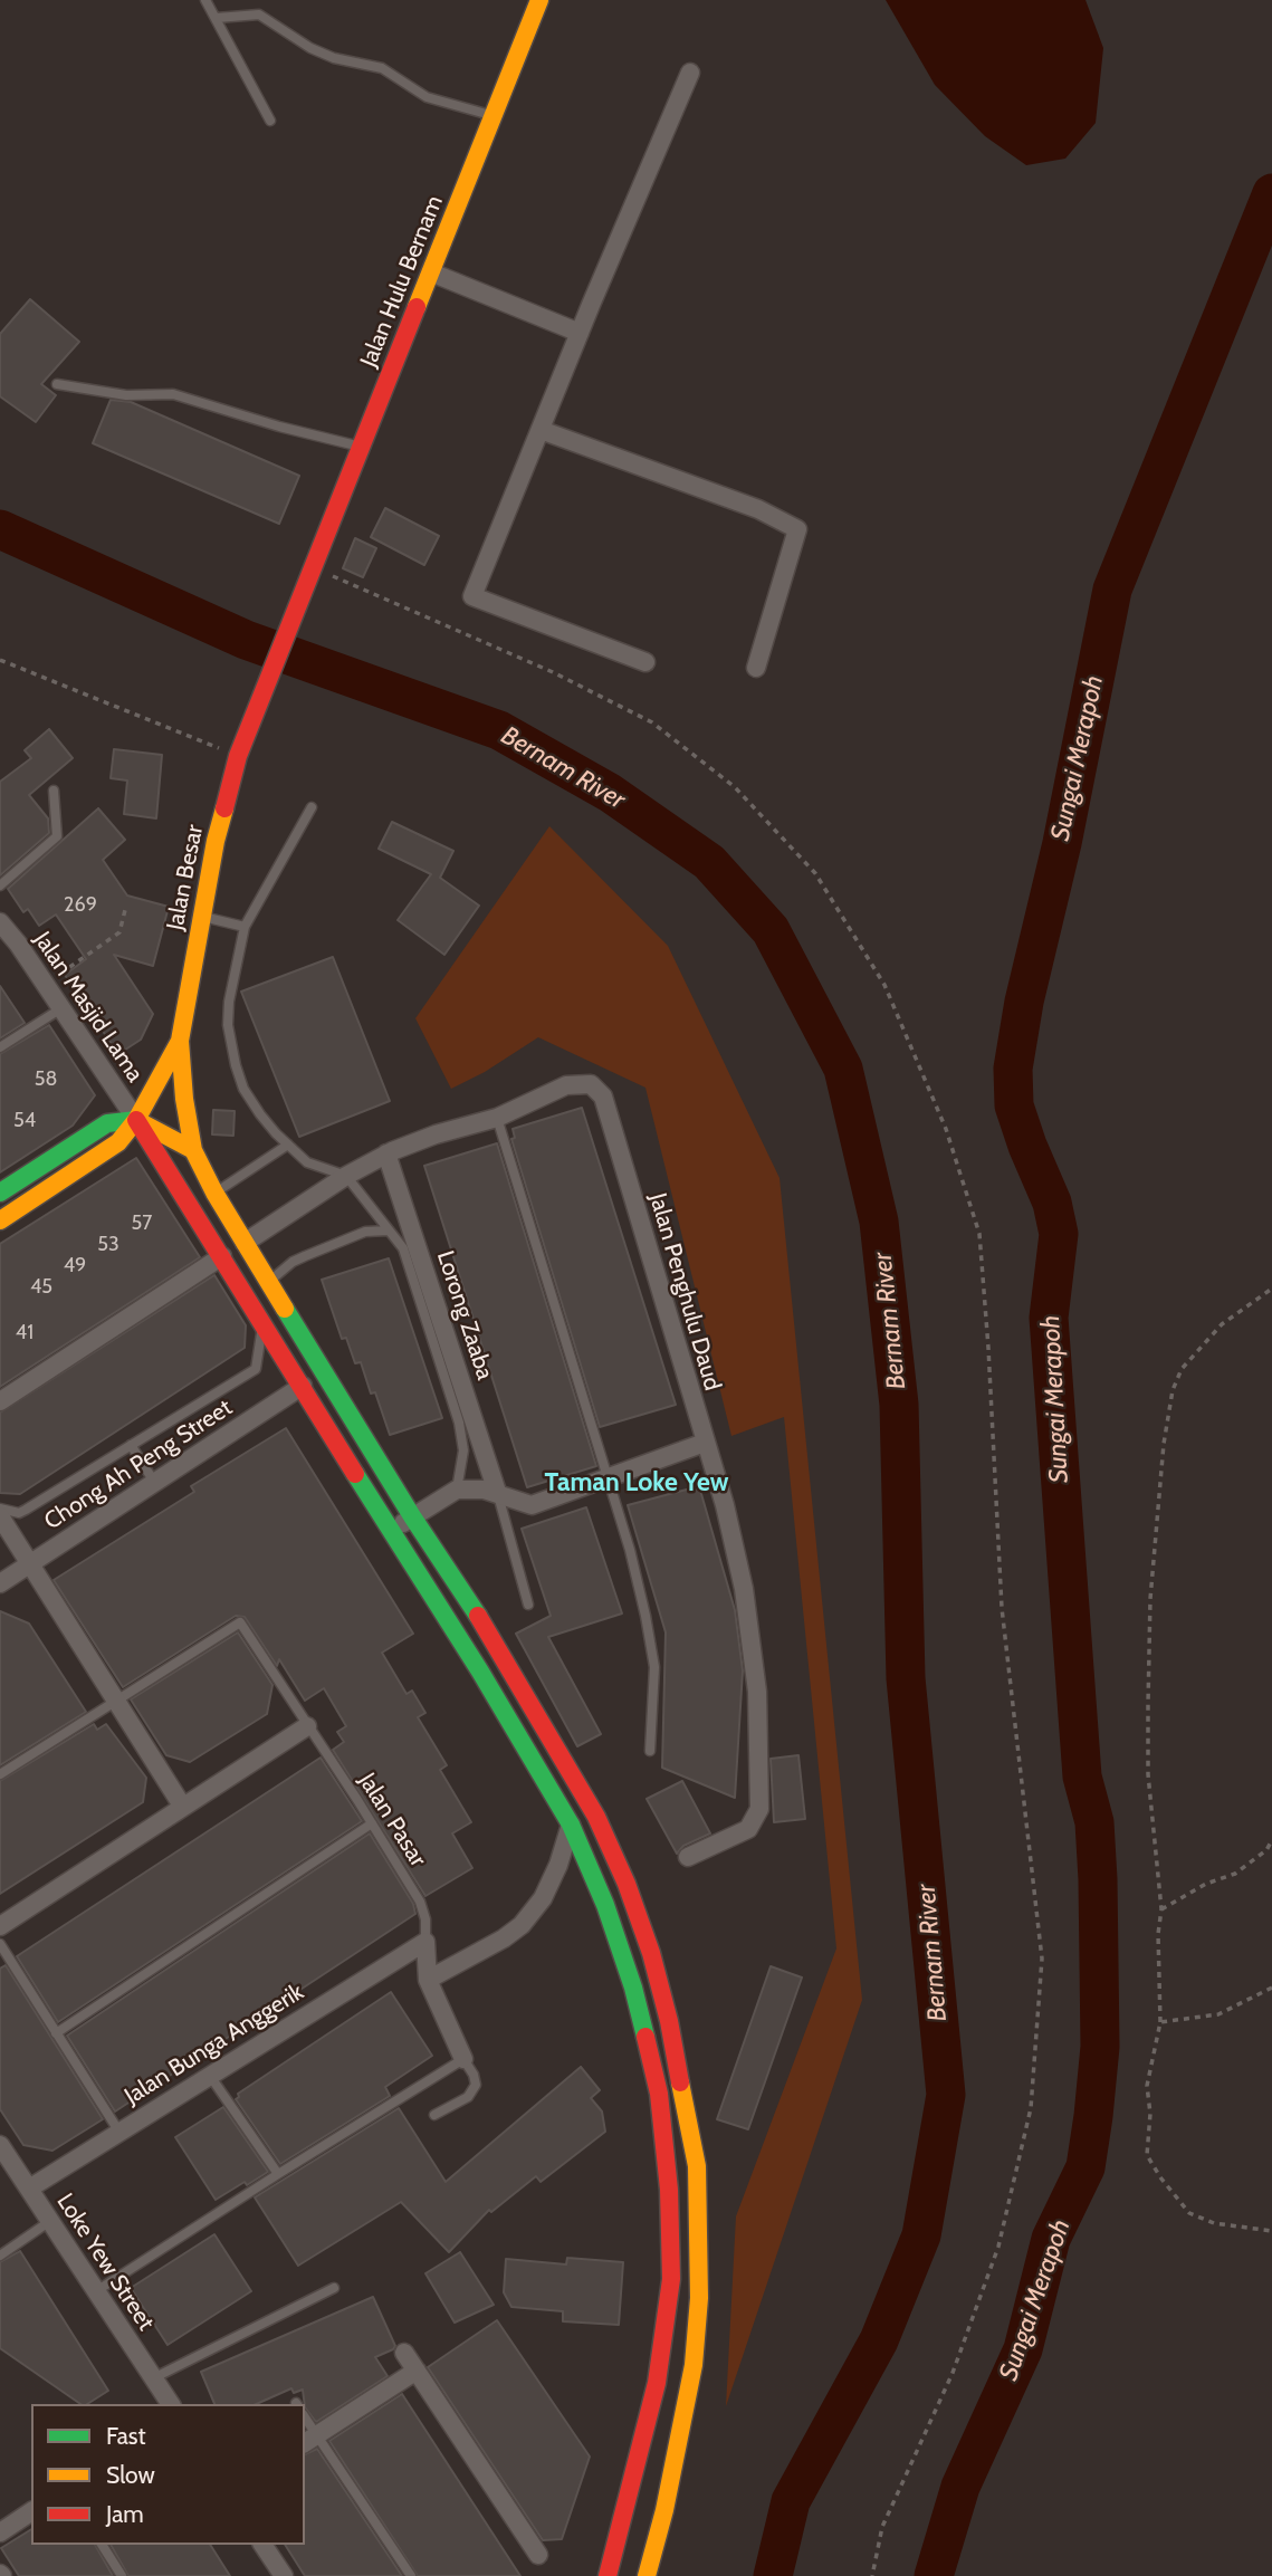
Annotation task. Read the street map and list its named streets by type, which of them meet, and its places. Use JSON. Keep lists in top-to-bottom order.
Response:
{
  "streets": {
    "main road": ["Jalan Hulu Bernam", "Jalan Besar"],
    "street": [
      "Jalan Masjid Lama",
      "Jalan Penghulu Daud",
      "Lorong Zaaba",
      "Chong Ah Peng Street",
      "Jalan Bunga Anggerik",
      "Loke Yew Street"
    ],
    "lane": ["Jalan Pasar"]
  },
  "crossings": [
    ["Jalan Hulu Bernam", "Jalan Besar"],
    ["Jalan Penghulu Daud", "Lorong Zaaba"],
    ["Jalan Pasar", "Jalan Bunga Anggerik"],
    ["Jalan Bunga Anggerik", "Loke Yew Street"]
  ],
  "districts": ["Taman Loke Yew"],
  "water": ["Sungai Merapoh", "Bernam River"],
  "house_numbers": [
    "269",
    "58",
    "54",
    "57",
    "53",
    "49",
    "45",
    "41"
  ],
  "legend": ["Fast", "Slow", "Jam"]
}
